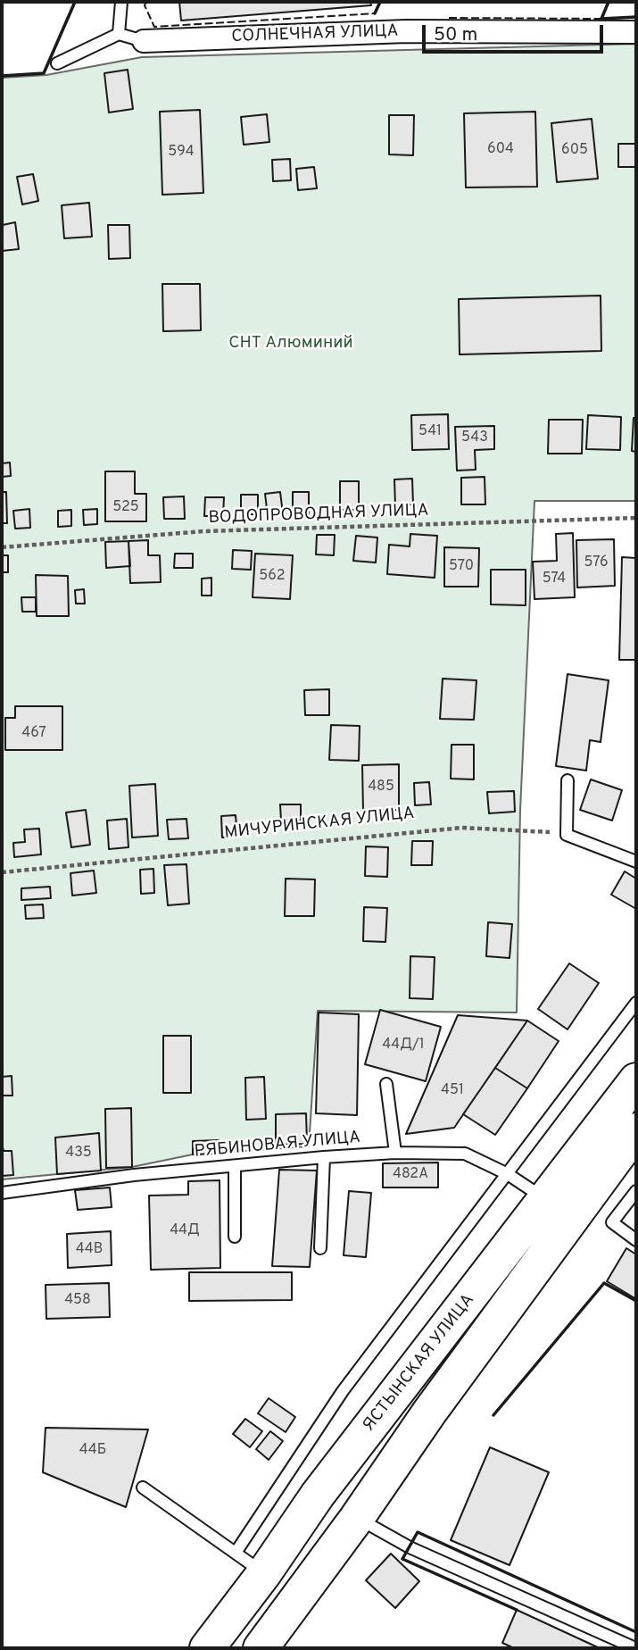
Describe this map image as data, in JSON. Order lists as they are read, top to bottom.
{
  "streets": {
    "main road": ["ЯСТЫНСКАЯ УЛИЦА"],
    "street": ["СОЛНЕЧНАЯ УЛИЦА"],
    "lane": ["РЯБИНОВАЯ УЛИЦА"],
    "path": ["ВОДОПРОВОДНАЯ УЛИЦА", "МИЧУРИНСКАЯ УЛИЦА"]
  },
  "crossings": [
    ["РЯБИНОВАЯ УЛИЦА", "ЯСТЫНСКАЯ УЛИЦА"]
  ],
  "parks": ["СНТ Алюминий"],
  "house_numbers": [
    "604",
    "605",
    "594",
    "541",
    "543",
    "525",
    "576",
    "570",
    "562",
    "574",
    "467",
    "485",
    "44Д/1",
    "451",
    "435",
    "482А",
    "44Д",
    "44В",
    "458",
    "44Б"
  ],
  "scale_bar": "50 m"
}
